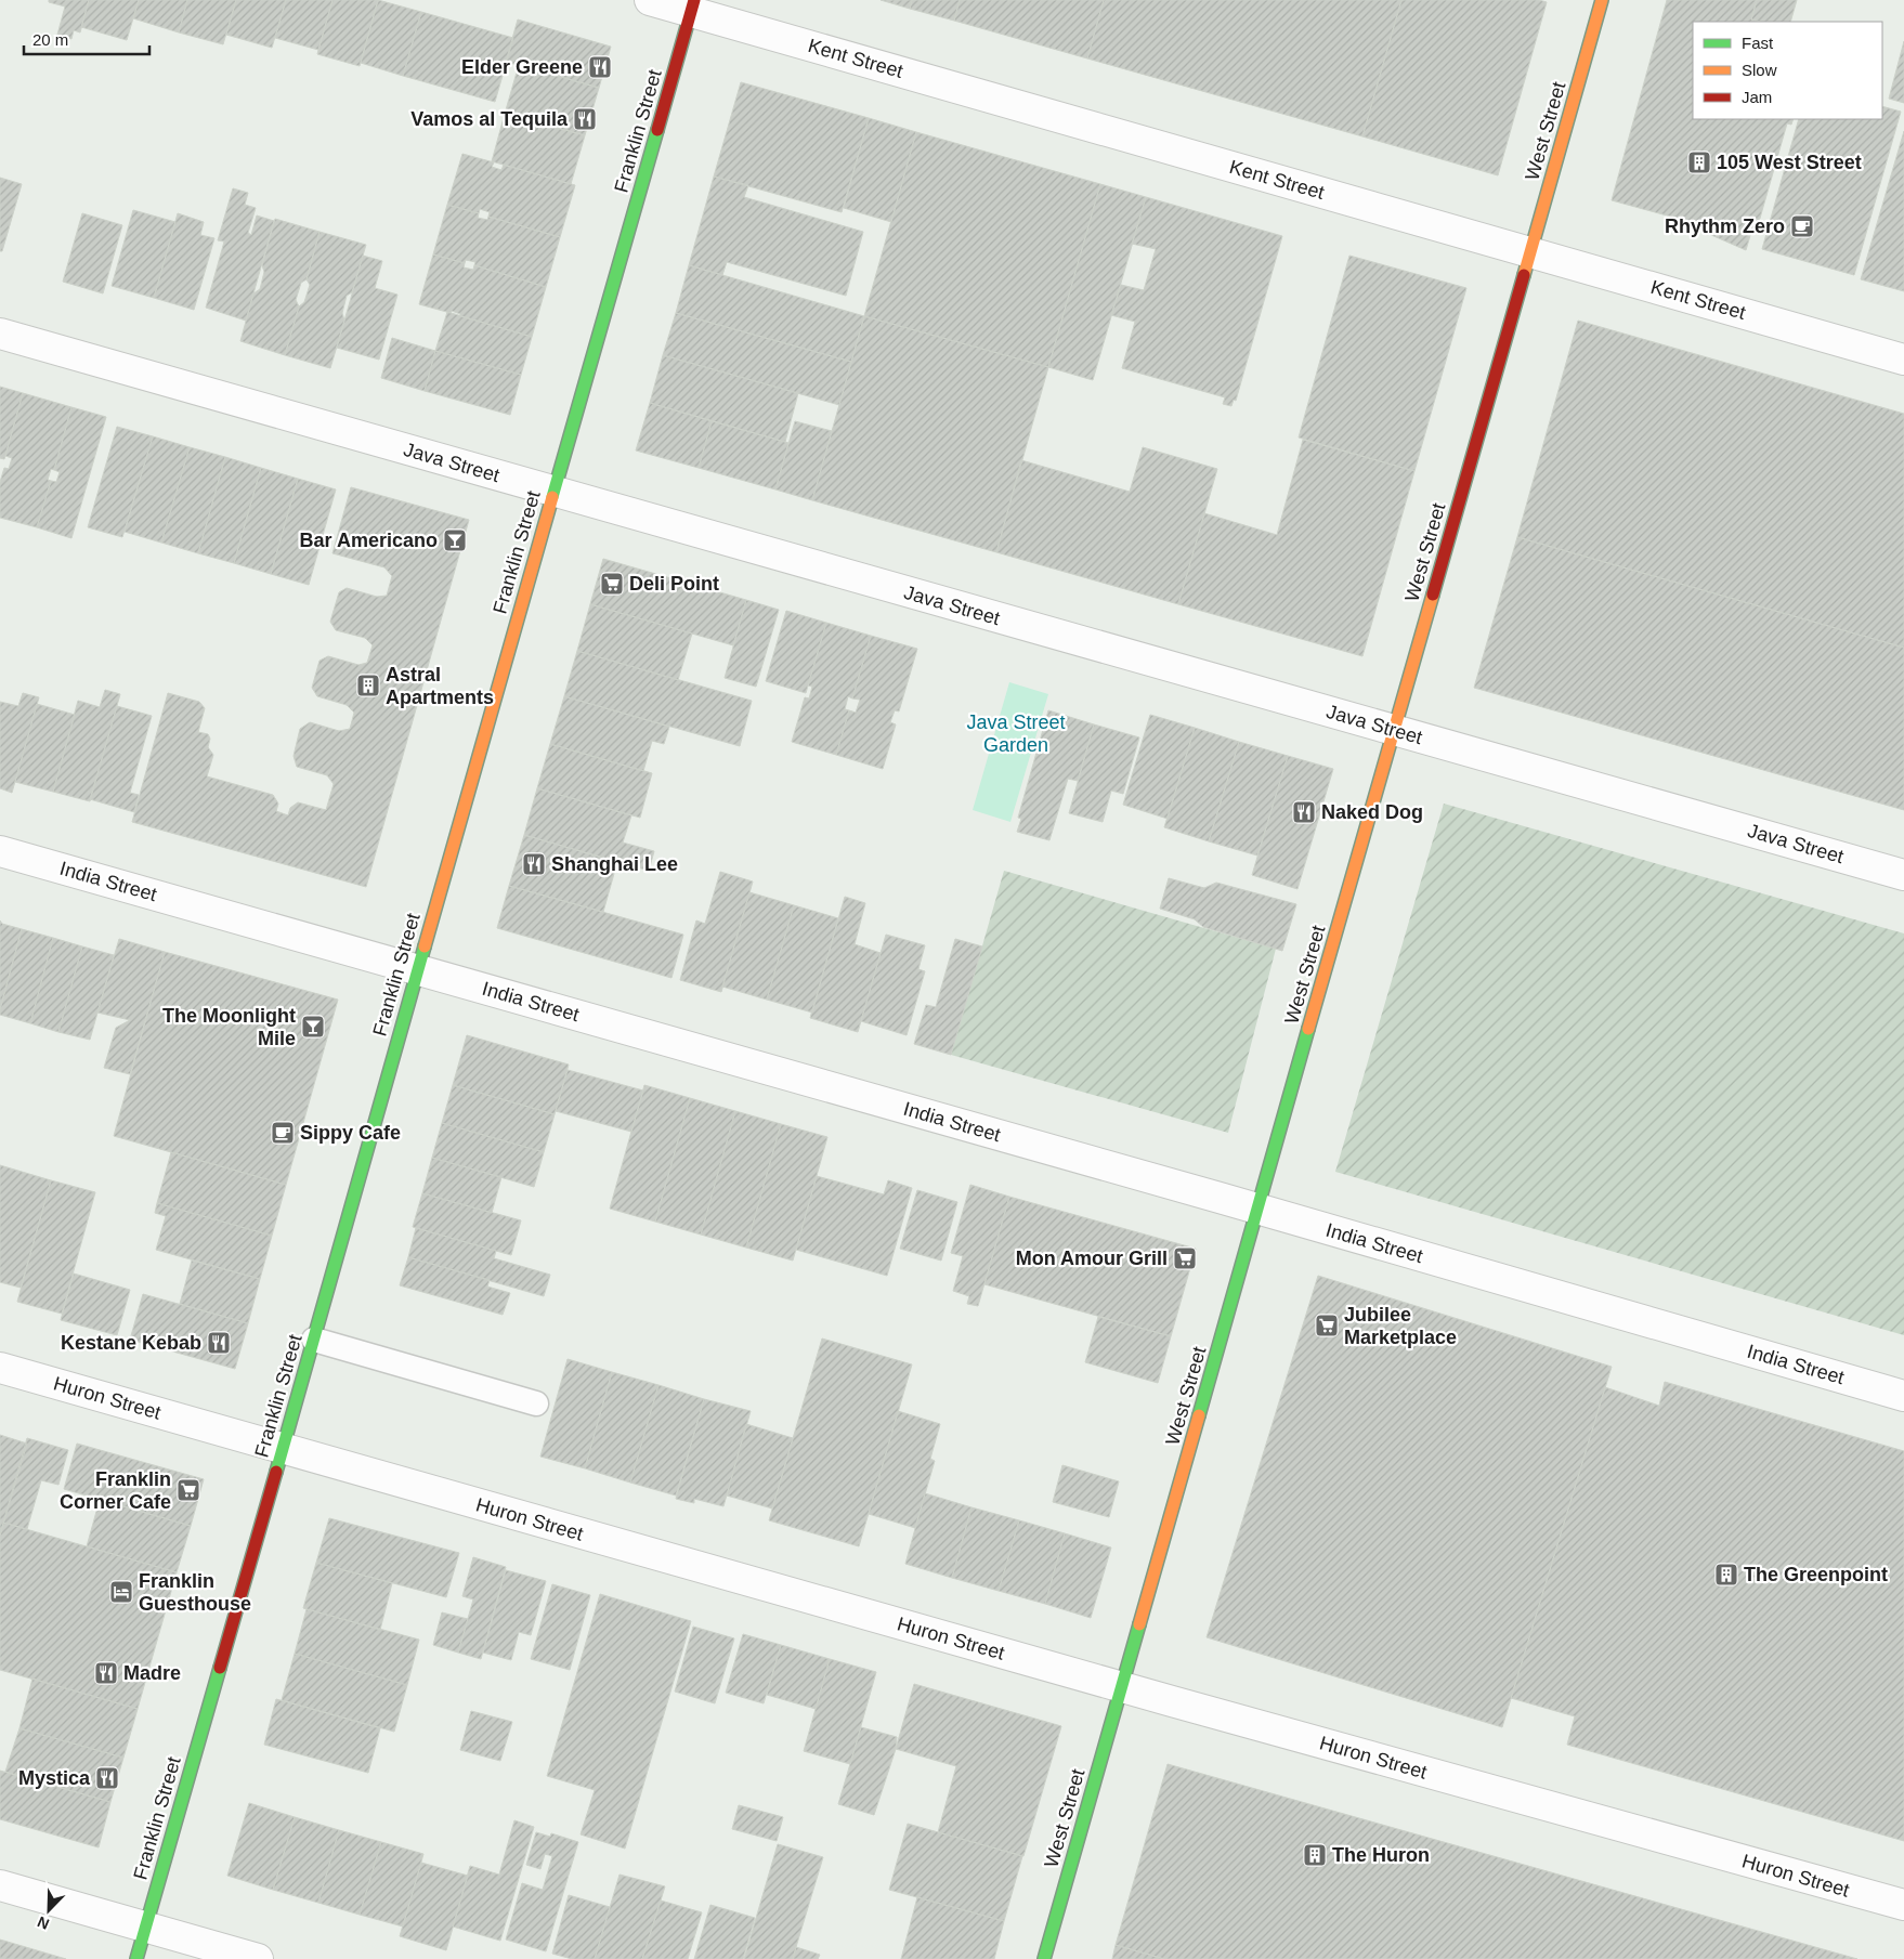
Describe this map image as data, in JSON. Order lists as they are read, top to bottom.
{
  "streets": {
    "street": [
      "Kent Street",
      "Franklin Street",
      "West Street",
      "Java Street",
      "India Street",
      "Huron Street"
    ]
  },
  "crossings": [
    ["Kent Street", "Franklin Street"],
    ["Kent Street", "West Street"],
    ["Franklin Street", "Java Street"],
    ["Franklin Street", "India Street"],
    ["Franklin Street", "Huron Street"],
    ["West Street", "Java Street"],
    ["West Street", "India Street"],
    ["West Street", "Huron Street"]
  ],
  "parks": ["Java Street Garden"],
  "places": {
    "restaurant": [
      "Elder Greene",
      "Vamos al Tequila",
      "Naked Dog",
      "Shanghai Lee",
      "Kestane Kebab",
      "Madre",
      "Mystica"
    ],
    "building": [
      "105 West Street",
      "Astral Apartments",
      "The Greenpoint",
      "The Huron"
    ],
    "cafe": ["Rhythm Zero", "Sippy Cafe"],
    "bar": ["Bar Americano", "The Moonlight Mile"],
    "supermarket": [
      "Deli Point",
      "Mon Amour Grill",
      "Jubilee Marketplace",
      "Franklin Corner Cafe"
    ],
    "hotel": ["Franklin Guesthouse"]
  },
  "legend": ["Fast", "Slow", "Jam"],
  "scale_bar": "20 m",
  "north": "bottom left"
}
